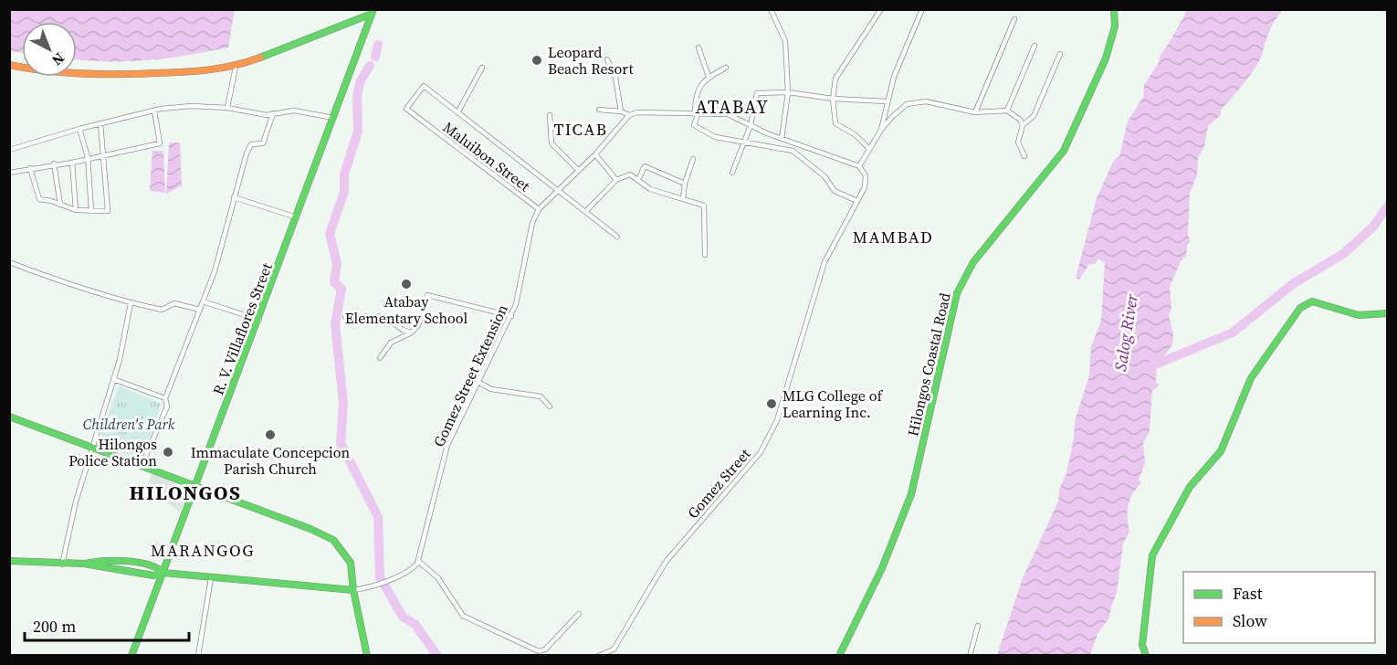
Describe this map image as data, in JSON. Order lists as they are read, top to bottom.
{
  "streets": {
    "street": [
      "Maluibon Street",
      "R. V. Villaflores Street",
      "Hilongos Coastal Road",
      "Gomez Street Extension",
      "Gomez Street"
    ]
  },
  "crossings": [
    ["Maluibon Street", "Gomez Street Extension"]
  ],
  "districts": [
    "ATABAY",
    "TICAB",
    "MAMBAD",
    "HILONGOS",
    "MARANGOG"
  ],
  "water": ["Salog River"],
  "parks": ["Children's Park"],
  "places": [
    "Leopard Beach Resort",
    "Atabay Elementary School",
    "MLG College of Learning Inc.",
    "Immaculate Concepcion Parish Church",
    "Hilongos Police Station"
  ],
  "legend": ["Fast", "Slow"],
  "scale_bar": "200 m",
  "north": "bottom right"
}
